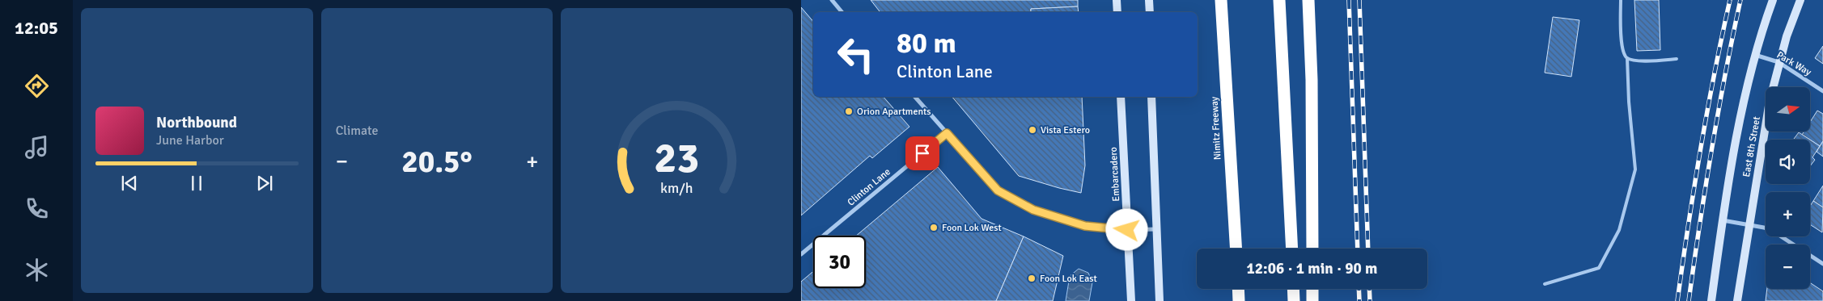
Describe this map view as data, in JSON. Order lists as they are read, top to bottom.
{
  "streets": {
    "highway": ["Nimitz Freeway"],
    "main road": ["East 8th Street", "Embarcadero"],
    "street": ["Park Way", "Clinton Lane"]
  },
  "crossings": [
    ["Park Way", "East 8th Street"]
  ],
  "places": [
    "Orion Apartments",
    "Vista Estero",
    "Foon Lok West",
    "Foon Lok East"
  ],
  "north": "right",
  "page": {
    "tabs": "12:05",
    "tile": "Climate",
    "turn": ["80 m", "Clinton Lane"],
    "map_buttons": ["+", "−"],
    "song": ["Northbound", "June Harbor"],
    "heat": ["−", "20.5°", "+"],
    "limit": "30",
    "trip": "12:06 · 1 min · 90 m",
    "gauge": ["23", "km/h"]
  }
}
